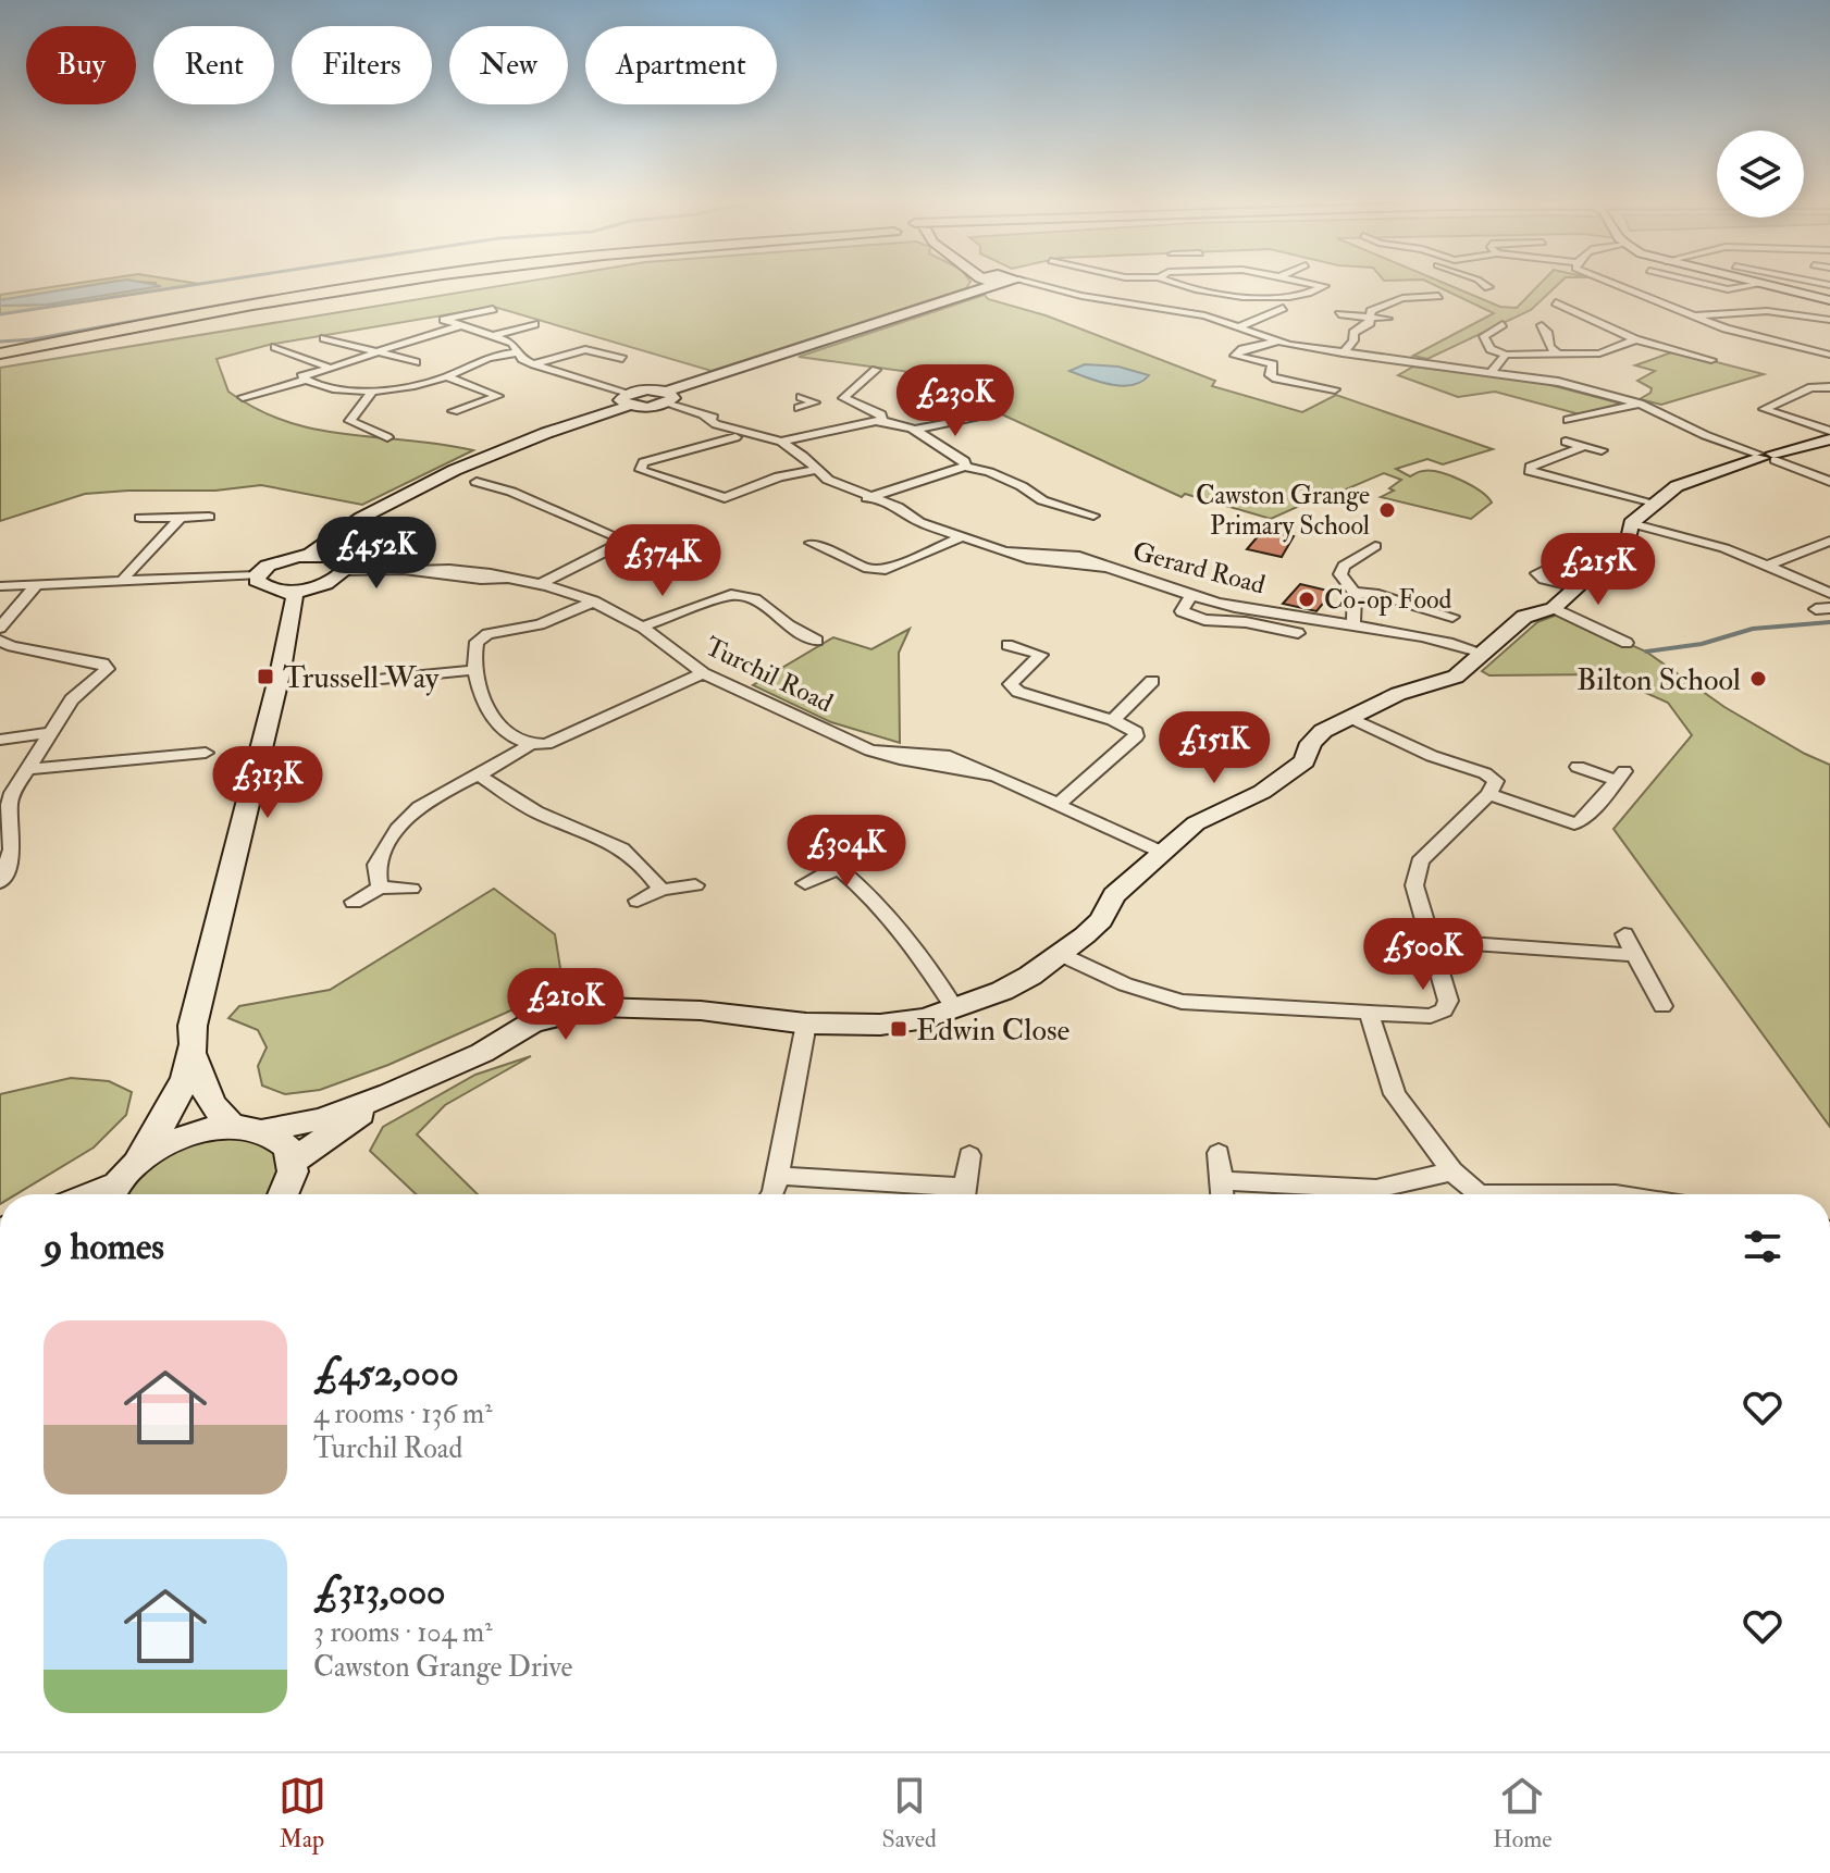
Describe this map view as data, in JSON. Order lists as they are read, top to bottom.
{
  "streets": {
    "street": ["Gerard Road", "Turchil Road"]
  },
  "places": {
    "other": ["Cawston Grange Primary School", "Co-op Food", "Bilton School"],
    "transit": ["Trussell Way", "Edwin Close"]
  },
  "page": {
    "chip": [
      "Buy",
      "Rent",
      "Filters",
      "New",
      "Apartment"
    ],
    "price": [
      "£230K",
      "£452K",
      "£374K",
      "£215K",
      "£151K",
      "£313K",
      "£304K",
      "£500K",
      "£210K"
    ],
    "heading": "9 homes",
    "list": [
      {
        "name": "£452,000",
        "note": "4 rooms · 136 m² · Turchil Road"
      },
      {
        "name": "£313,000",
        "note": "3 rooms · 104 m² · Cawston Grange Drive"
      }
    ],
    "tabs": ["Map", "Saved", "Home"]
  }
}
